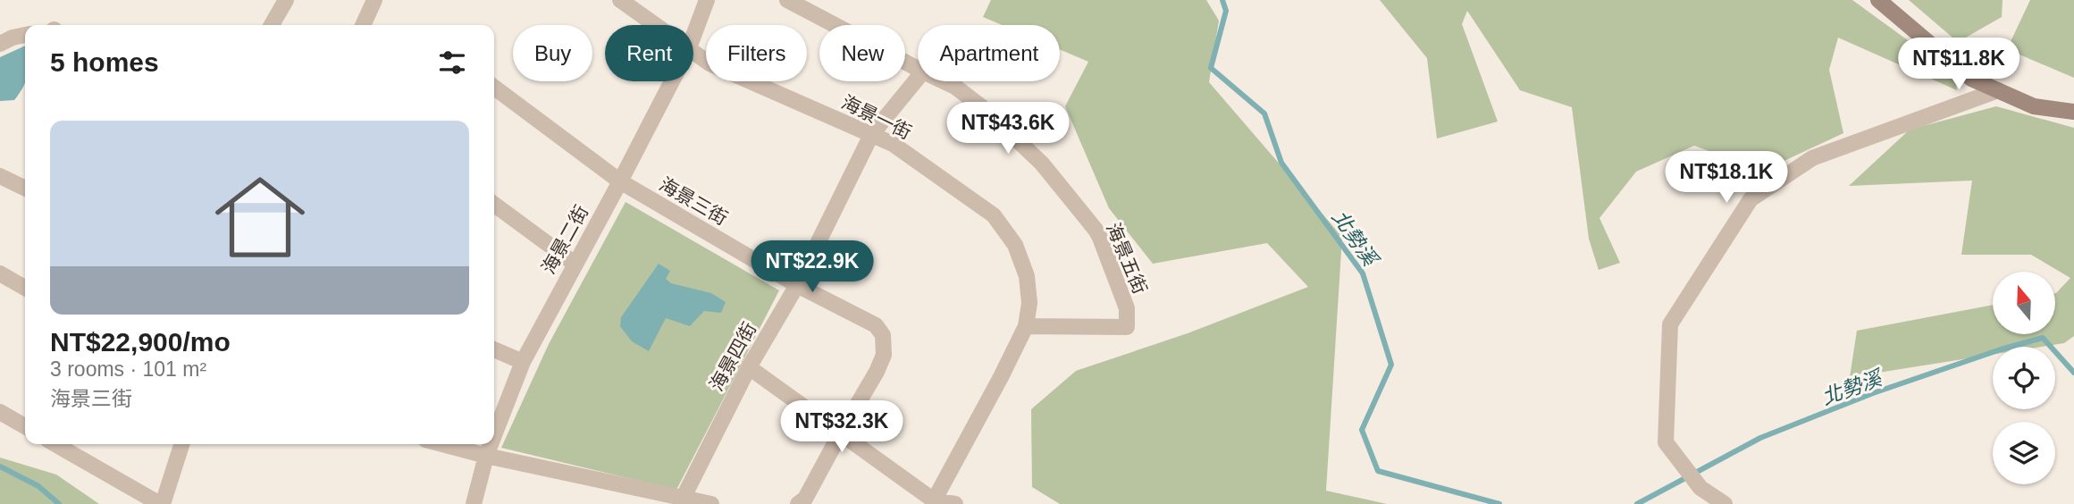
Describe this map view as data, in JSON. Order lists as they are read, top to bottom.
{
  "streets": {
    "street": [
      "海景一街",
      "海景三街",
      "海景二街",
      "海景五街",
      "海景四街"
    ]
  },
  "crossings": [
    ["海景一街", "海景五街"],
    ["海景一街", "海景四街"],
    ["海景三街", "海景二街"],
    ["海景三街", "海景四街"]
  ],
  "water": ["北勢溪"],
  "north": "top",
  "page": {
    "chip": [
      "Buy",
      "Rent",
      "Filters",
      "New",
      "Apartment"
    ],
    "heading": "5 homes",
    "price": [
      "NT$11.8K",
      "NT$43.6K",
      "NT$18.1K",
      "NT$22.9K",
      "NT$32.3K"
    ],
    "list": [
      {
        "name": "NT$22,900/mo",
        "note": "3 rooms · 101 m² · 海景三街"
      }
    ]
  }
}
